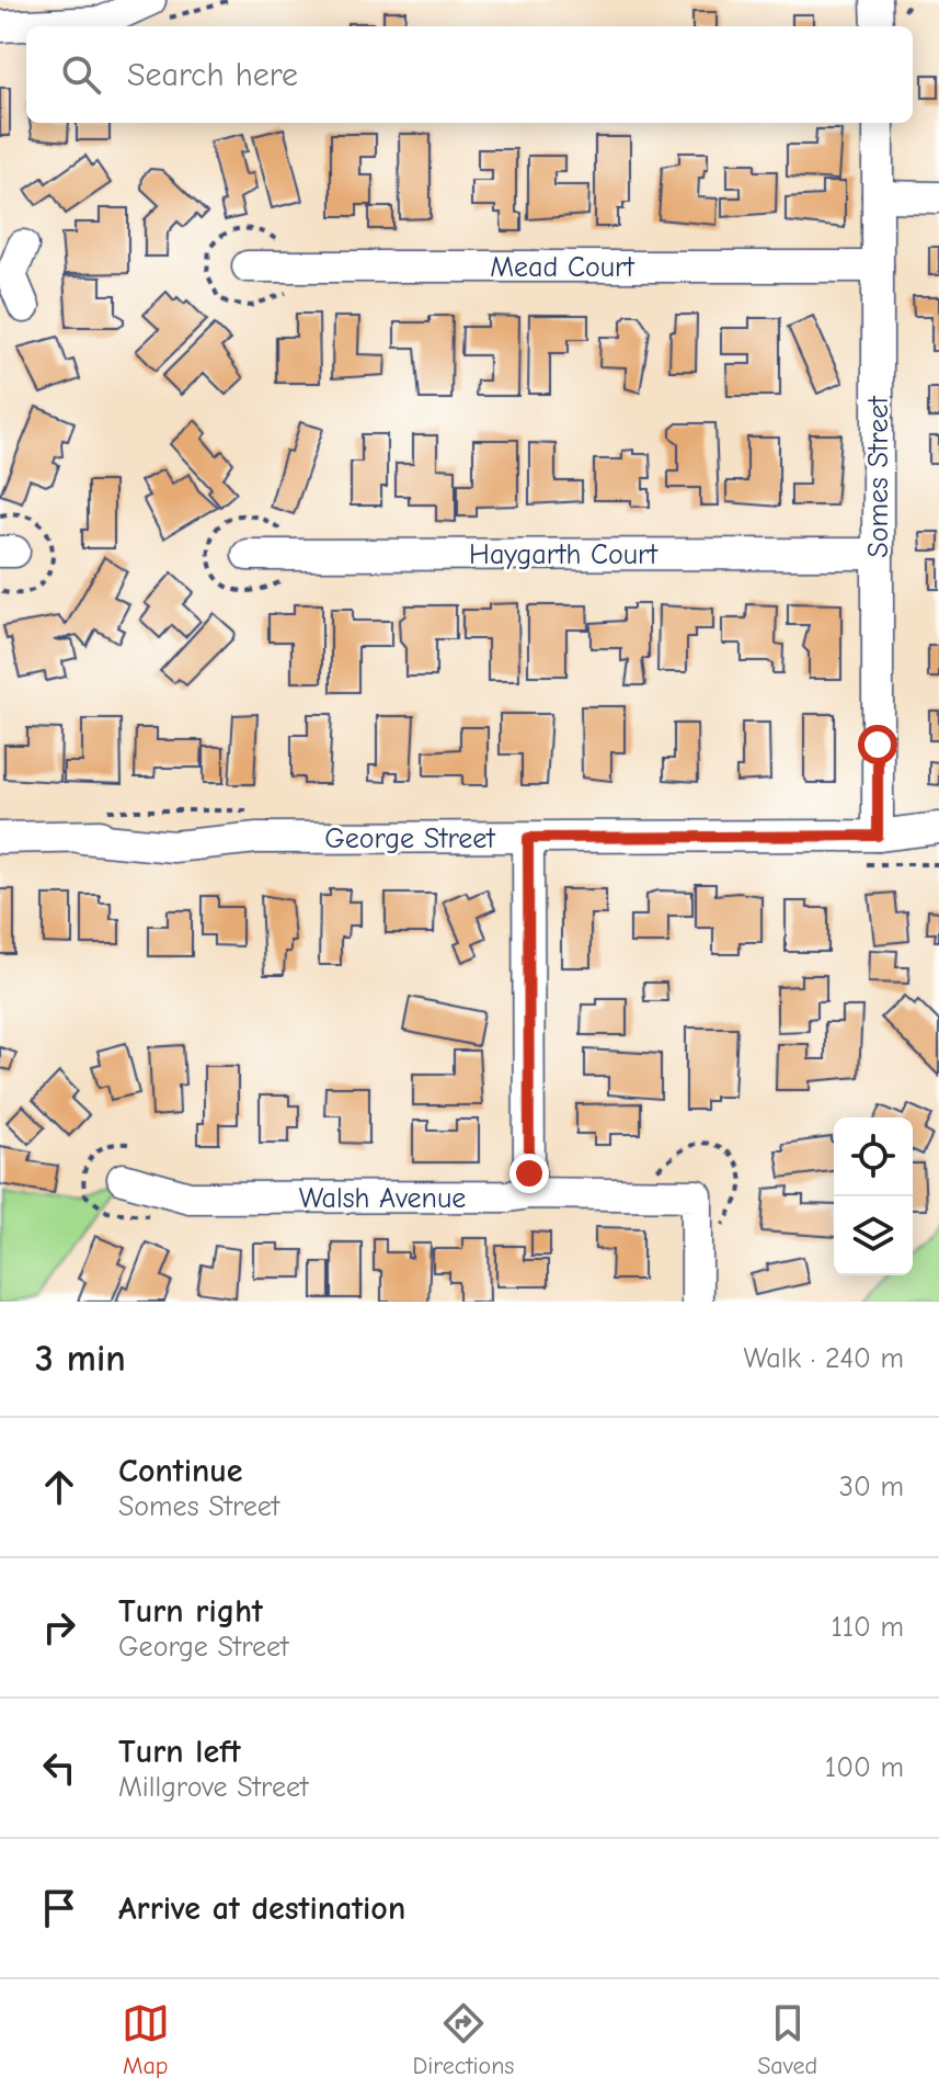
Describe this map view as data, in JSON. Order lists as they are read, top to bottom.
{
  "streets": {
    "street": [
      "Mead Court",
      "Somes Street",
      "Haygarth Court",
      "George Street",
      "Walsh Avenue"
    ]
  },
  "crossings": [
    ["Mead Court", "Somes Street"],
    ["Somes Street", "Haygarth Court"],
    ["Somes Street", "George Street"]
  ],
  "page": {
    "search": "Search here",
    "heading": ["3 min", "Walk · 240 m"],
    "list": [
      ["Continue", "Somes Street", "30 m"],
      ["Turn right", "George Street", "110 m"],
      ["Turn left", "Millgrove Street", "100 m"],
      "Arrive at destination"
    ],
    "nav": ["Map", "Directions", "Saved"]
  }
}
